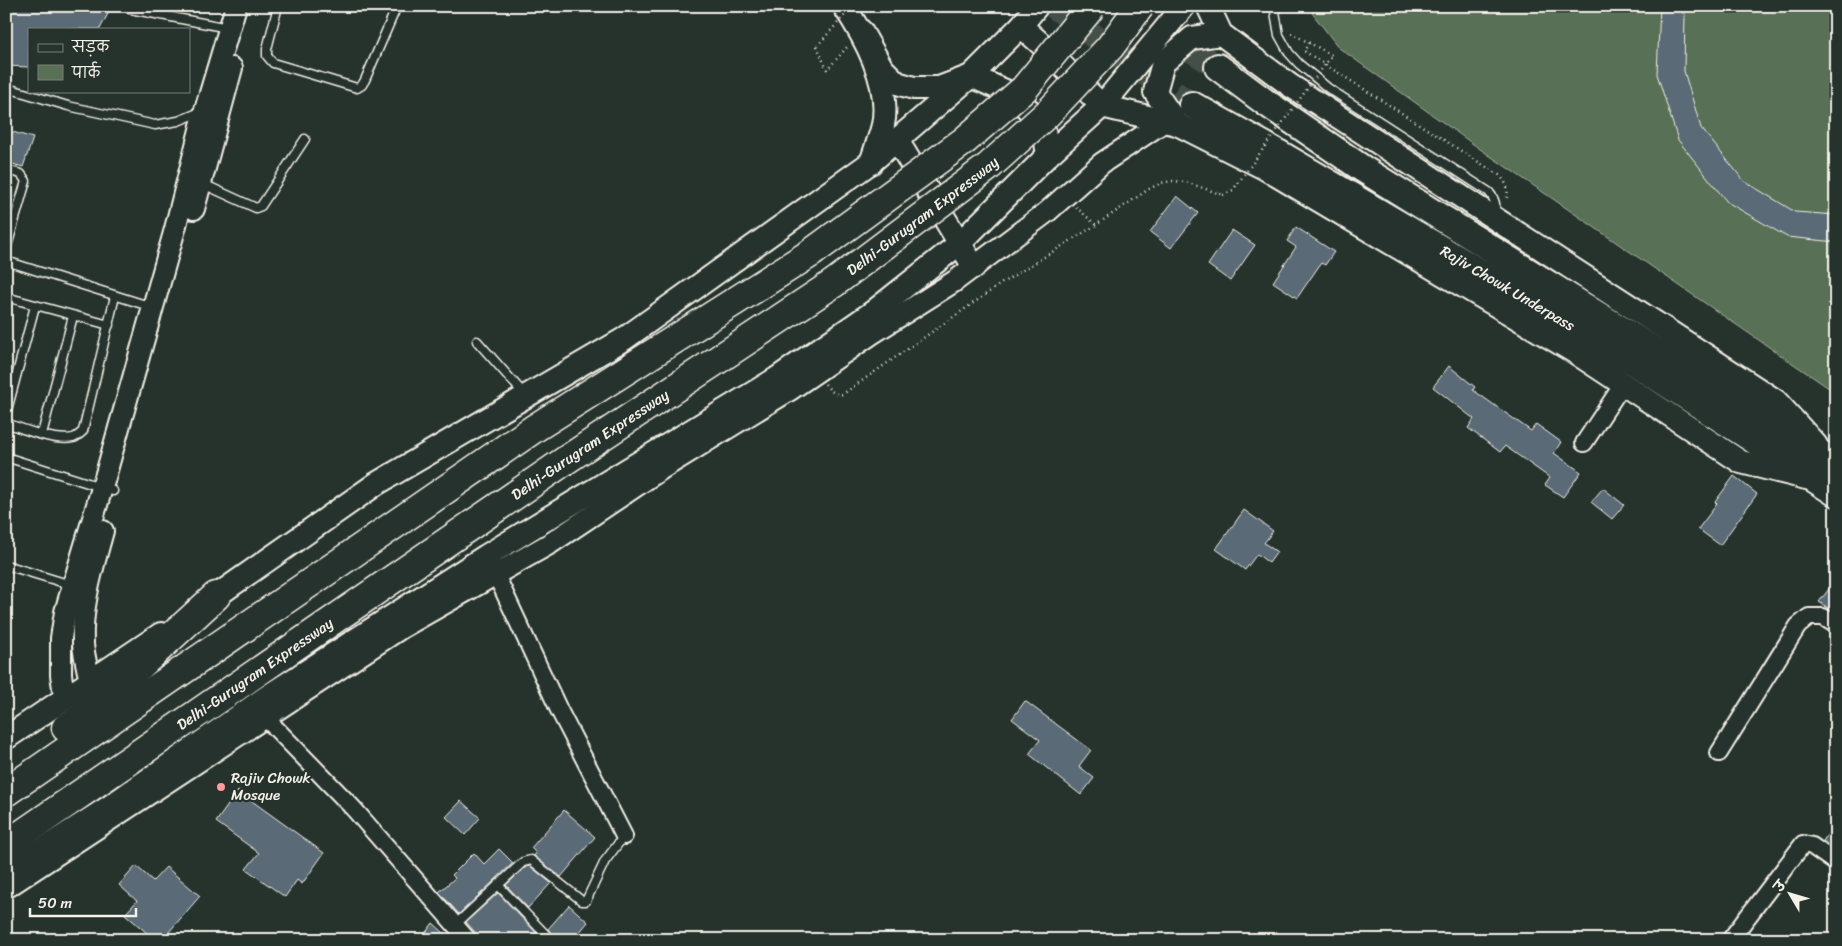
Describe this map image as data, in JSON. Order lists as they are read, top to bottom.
{
  "streets": {
    "highway": ["Delhi-Gurugram Expressway", "Rajiv Chowk Underpass"]
  },
  "places": ["Rajiv Chowk Mosque"],
  "legend": ["सड़क", "पार्क"],
  "scale_bar": "50 m",
  "north": "top left"
}
